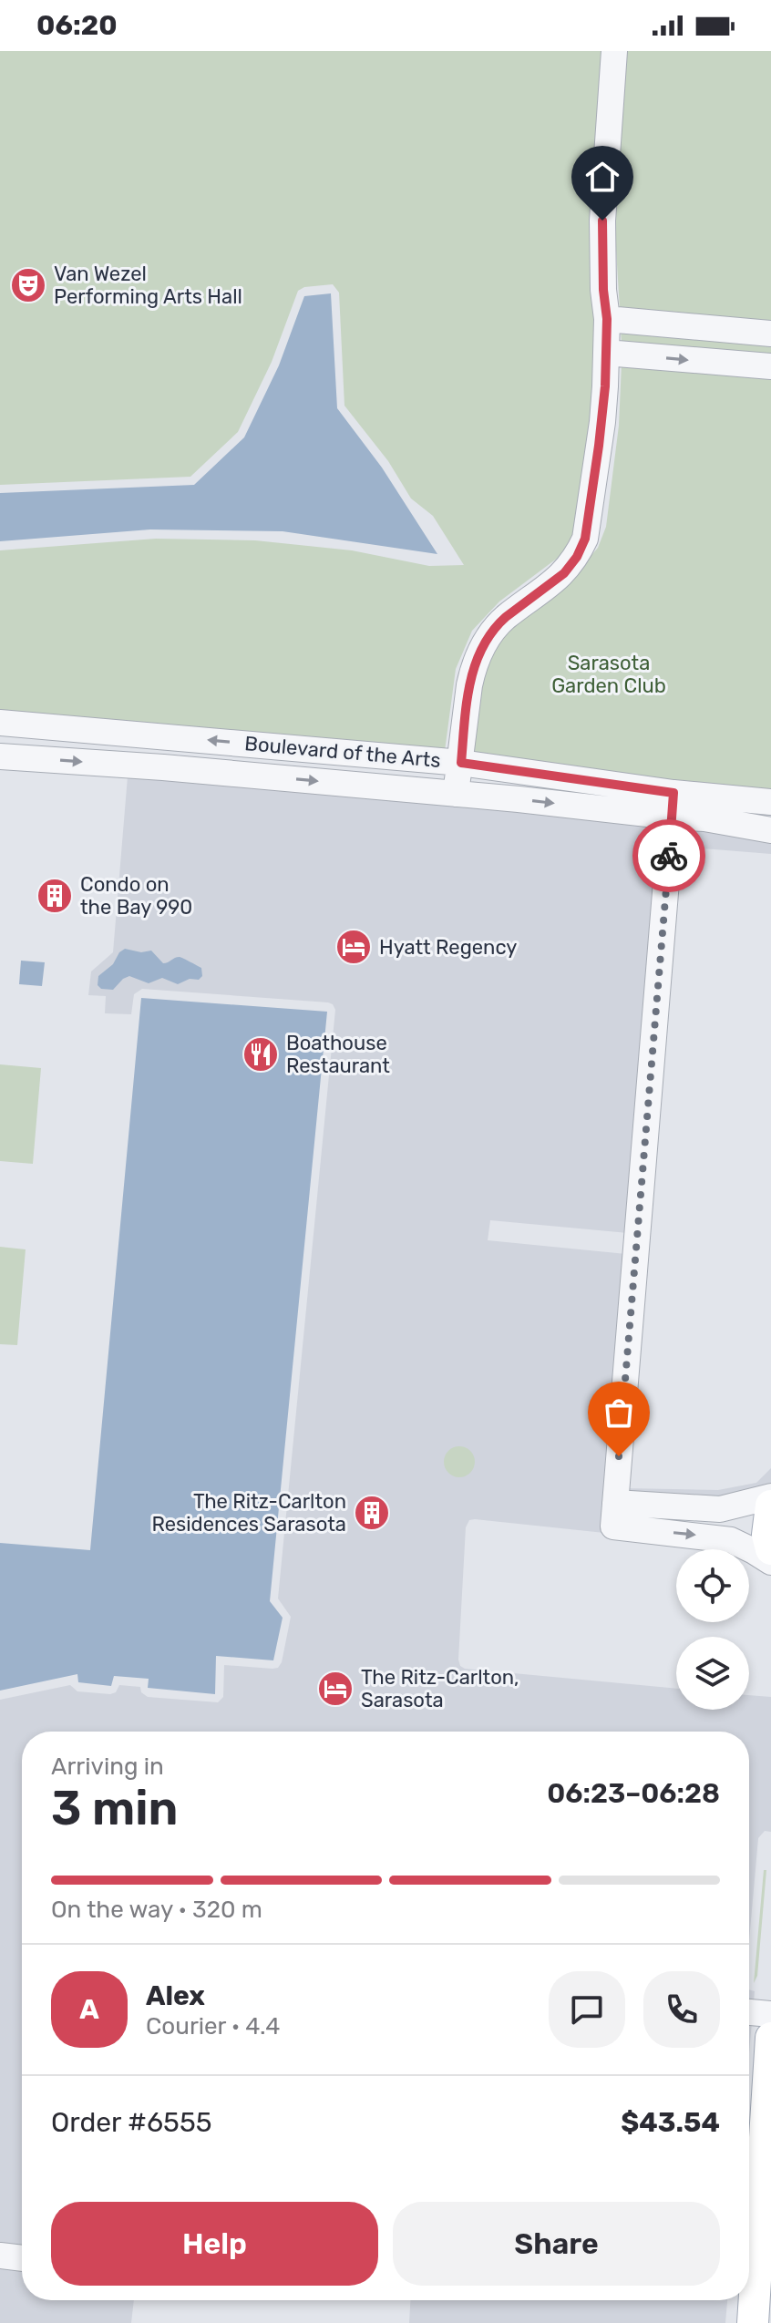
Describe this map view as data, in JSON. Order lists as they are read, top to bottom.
{
  "streets": {
    "street": ["Boulevard of the Arts"]
  },
  "parks": ["Sarasota Garden Club"],
  "places": {
    "theatre": ["Van Wezel Performing Arts Hall"],
    "building": ["Condo on the Bay 990", "The Ritz-Carlton Residences Sarasota"],
    "hotel": ["Hyatt Regency", "The Ritz-Carlton, Sarasota"],
    "restaurant": ["Boathouse Restaurant"]
  },
  "page": {
    "status": "06:20",
    "heading": ["3 min", "Arriving in", "06:23–06:28"],
    "panel": [
      "Alex",
      "Courier · 4.4",
      "Order #6555",
      "$43.54"
    ],
    "bar": "On the way · 320 m",
    "round": "A",
    "buttons": ["Help", "Share"]
  }
}
